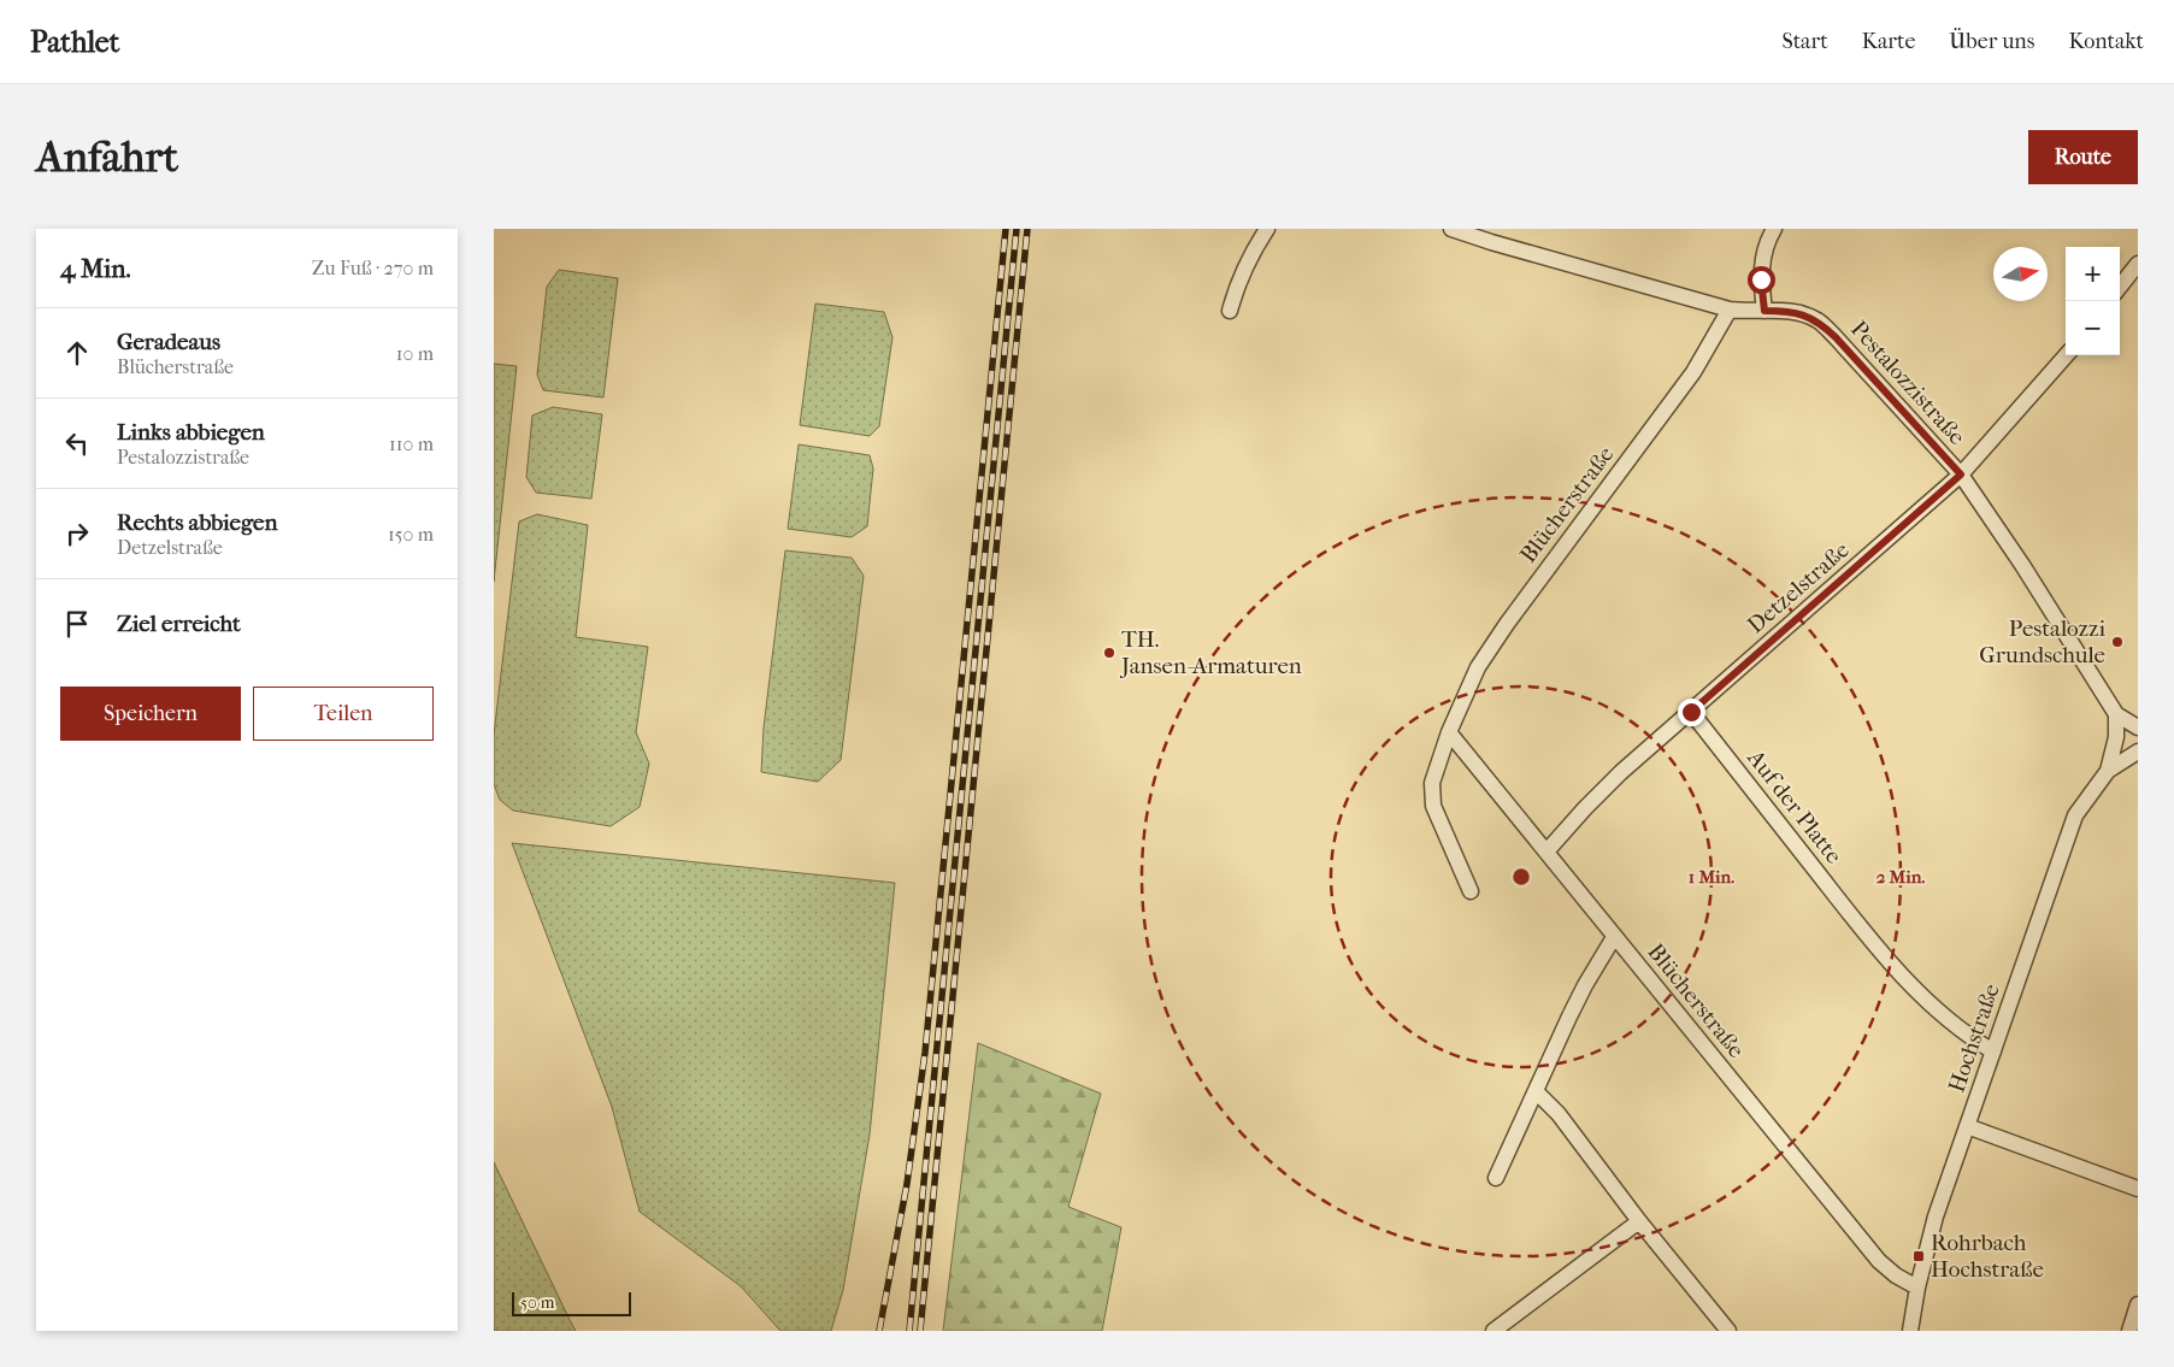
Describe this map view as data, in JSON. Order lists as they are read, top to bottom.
{
  "streets": {
    "street": [
      "Pestalozzistraße",
      "Blücherstraße",
      "Detzelstraße",
      "Auf der Platte",
      "Hochstraße"
    ]
  },
  "crossings": [
    ["Pestalozzistraße", "Blücherstraße"],
    ["Pestalozzistraße", "Detzelstraße"],
    ["Pestalozzistraße", "Hochstraße"],
    ["Blücherstraße", "Detzelstraße"],
    ["Blücherstraße", "Hochstraße"],
    ["Detzelstraße", "Auf der Platte"],
    ["Auf der Platte", "Hochstraße"]
  ],
  "places": {
    "other": ["Pestalozzi Grundschule", "TH. Jansen-Armaturen"],
    "transit": ["Rohrbach Hochstraße"]
  },
  "scale_bar": "50 m",
  "north": "right",
  "page": {
    "header": "Pathlet",
    "nav": [
      "Start",
      "Karte",
      "Über uns",
      "Kontakt"
    ],
    "buttons": [
      "Route",
      ["Speichern", "Teilen"]
    ],
    "title": "Anfahrt",
    "heading": ["4 Min.", "Zu Fuß · 270 m"],
    "map_buttons": ["+", "−"],
    "list": [
      ["Geradeaus", "Blücherstraße", "10 m"],
      ["Links abbiegen", "Pestalozzistraße", "110 m"],
      ["Rechts abbiegen", "Detzelstraße", "150 m"],
      "Ziel erreicht"
    ],
    "scale": "50 m"
  },
  "rings": ["1 Min.", "2 Min."]
}
